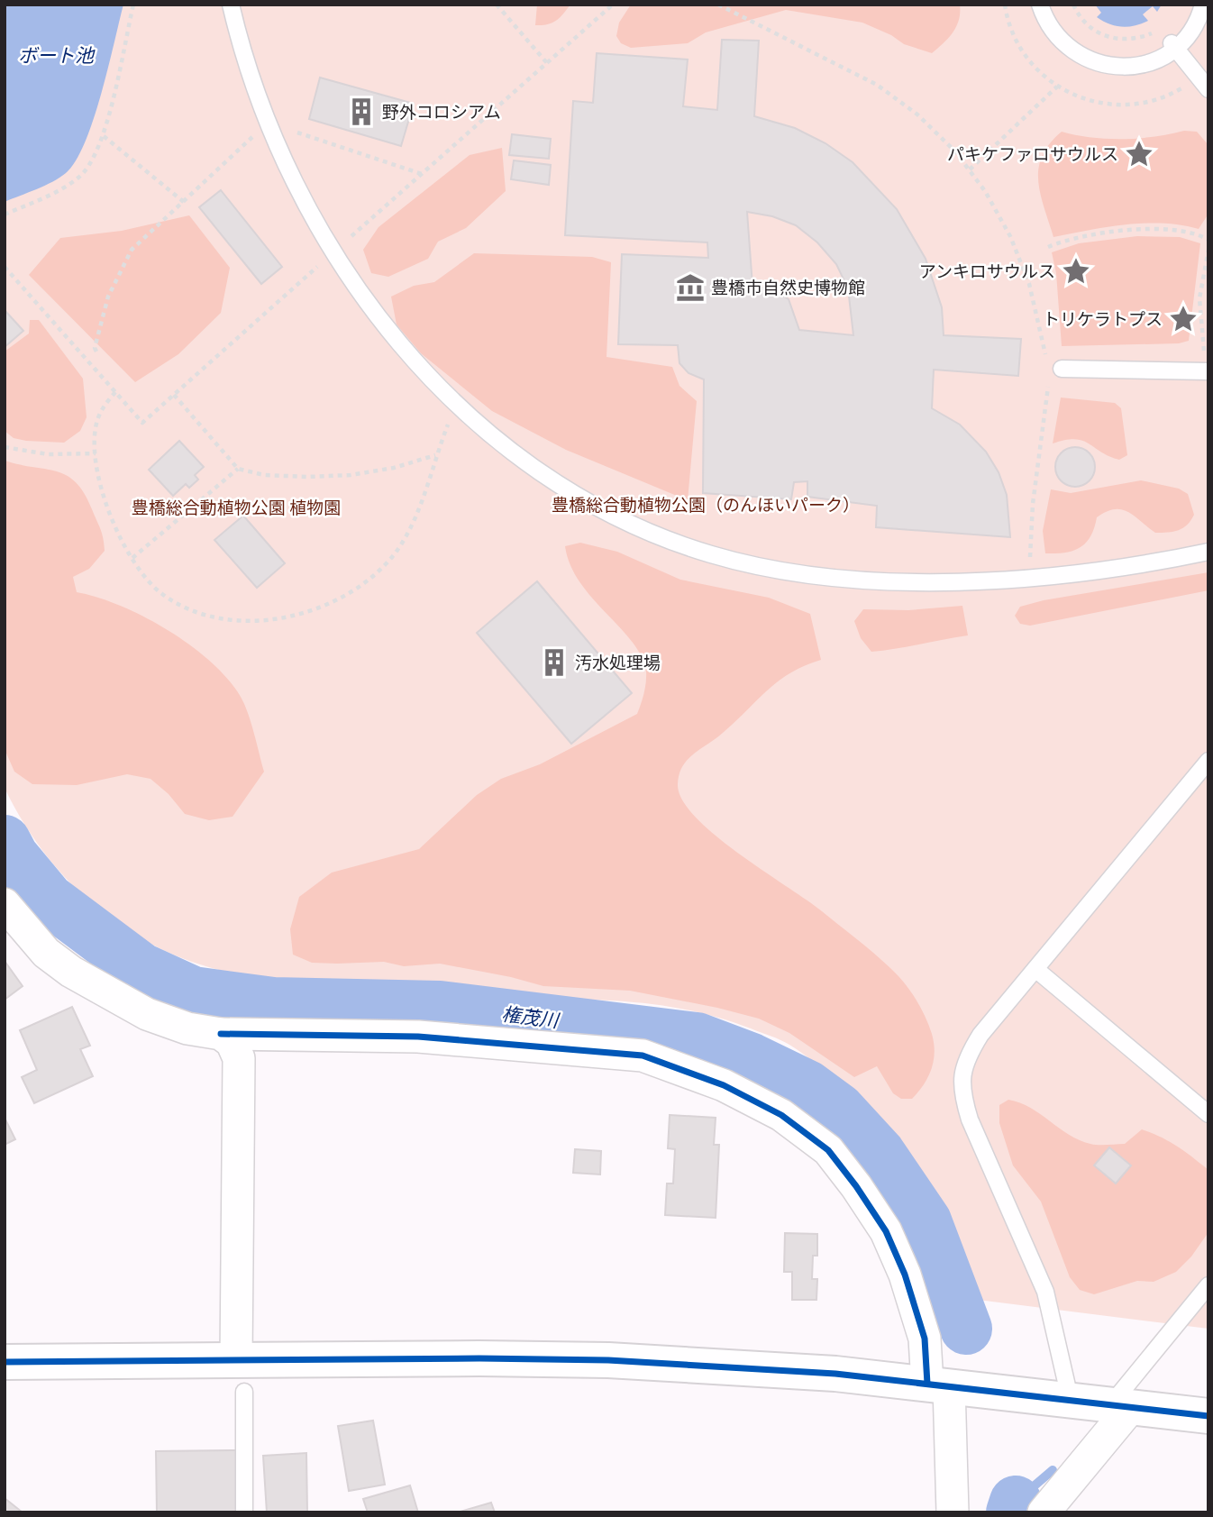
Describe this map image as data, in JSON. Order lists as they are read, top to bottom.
{
  "water": ["ボート池", "権茂川"],
  "parks": ["豊橋総合動植物公園（のんほいパーク）", "豊橋総合動植物公園 植物園"],
  "places": {
    "building": ["野外コロシアム", "汚水処理場"],
    "place": ["パキケファロサウルス", "アンキロサウルス", "トリケラトプス"],
    "museum": ["豊橋市自然史博物館"]
  }
}
